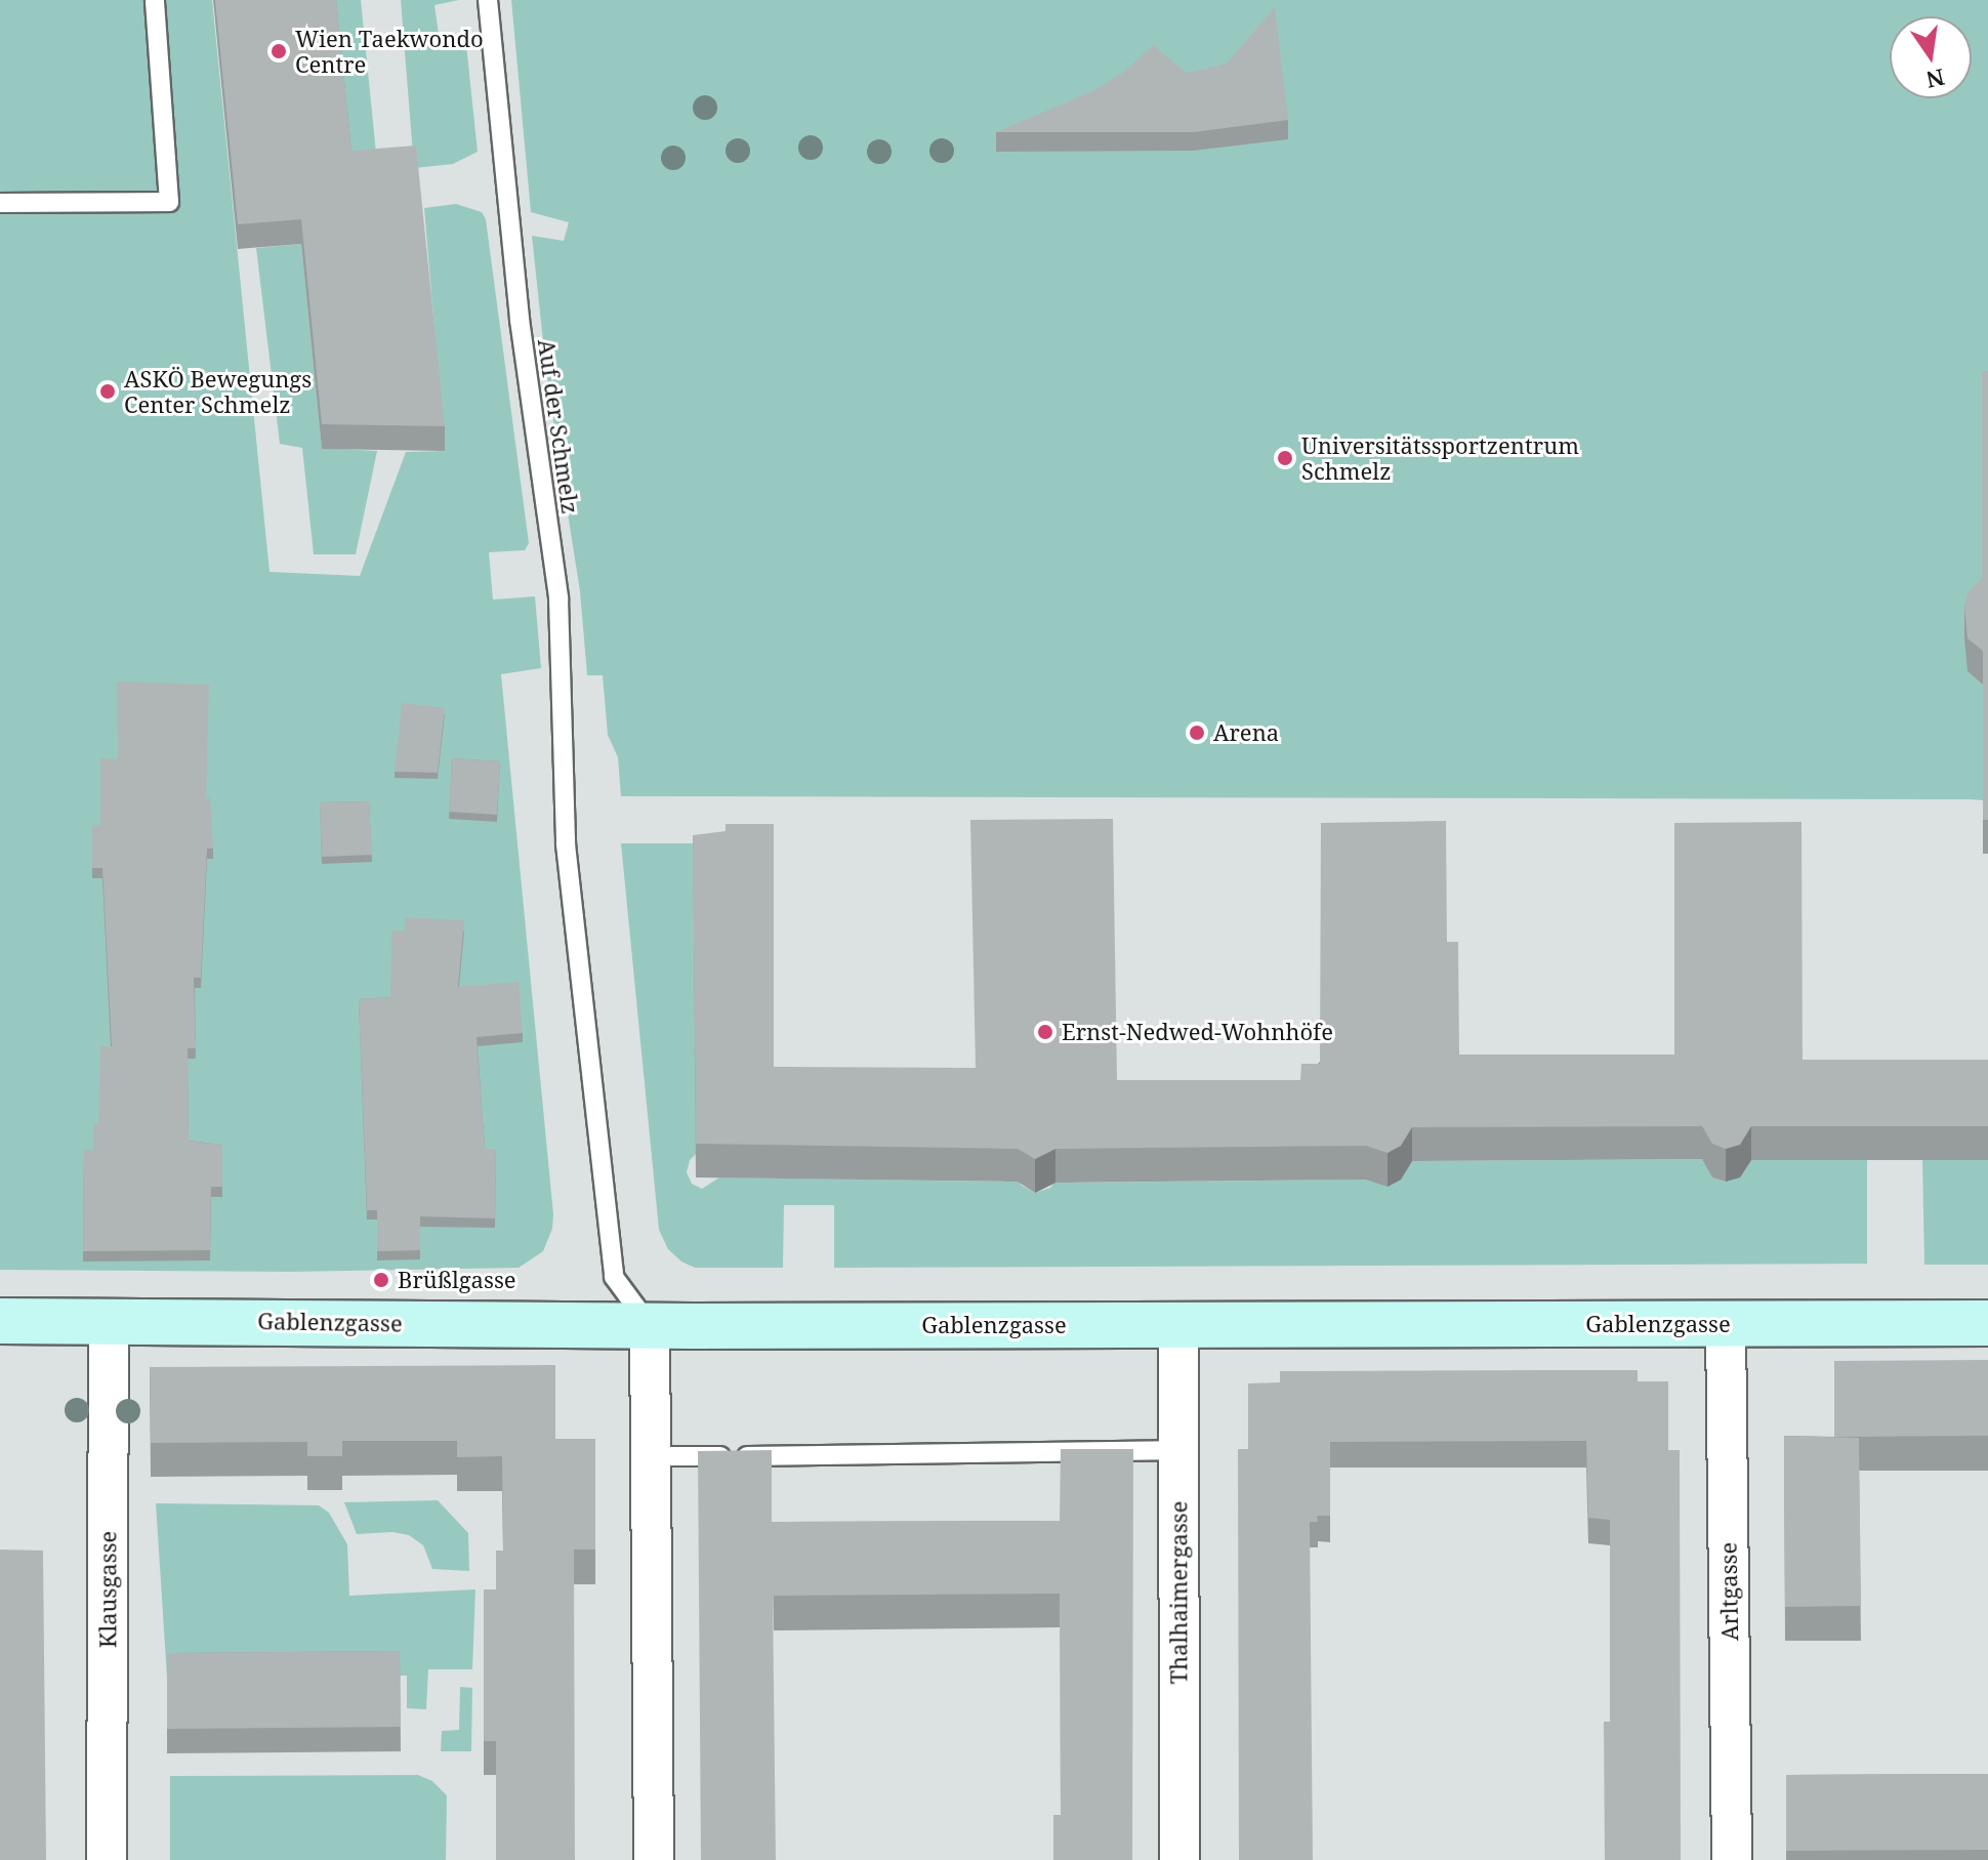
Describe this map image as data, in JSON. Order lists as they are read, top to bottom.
{
  "streets": {
    "main road": ["Gablenzgasse"],
    "street": ["Klausgasse", "Arltgasse", "Thalhaimergasse"],
    "lane": ["Auf der Schmelz"]
  },
  "crossings": [
    ["Auf der Schmelz", "Gablenzgasse"],
    ["Gablenzgasse", "Klausgasse"],
    ["Gablenzgasse", "Arltgasse"],
    ["Gablenzgasse", "Thalhaimergasse"]
  ],
  "places": [
    "Wien Taekwondo Centre",
    "ASKÖ Bewegungs Center Schmelz",
    "Universitätssportzentrum Schmelz",
    "Arena",
    "Ernst-Nedwed-Wohnhöfe",
    "Brüßlgasse"
  ],
  "north": "bottom"
}
